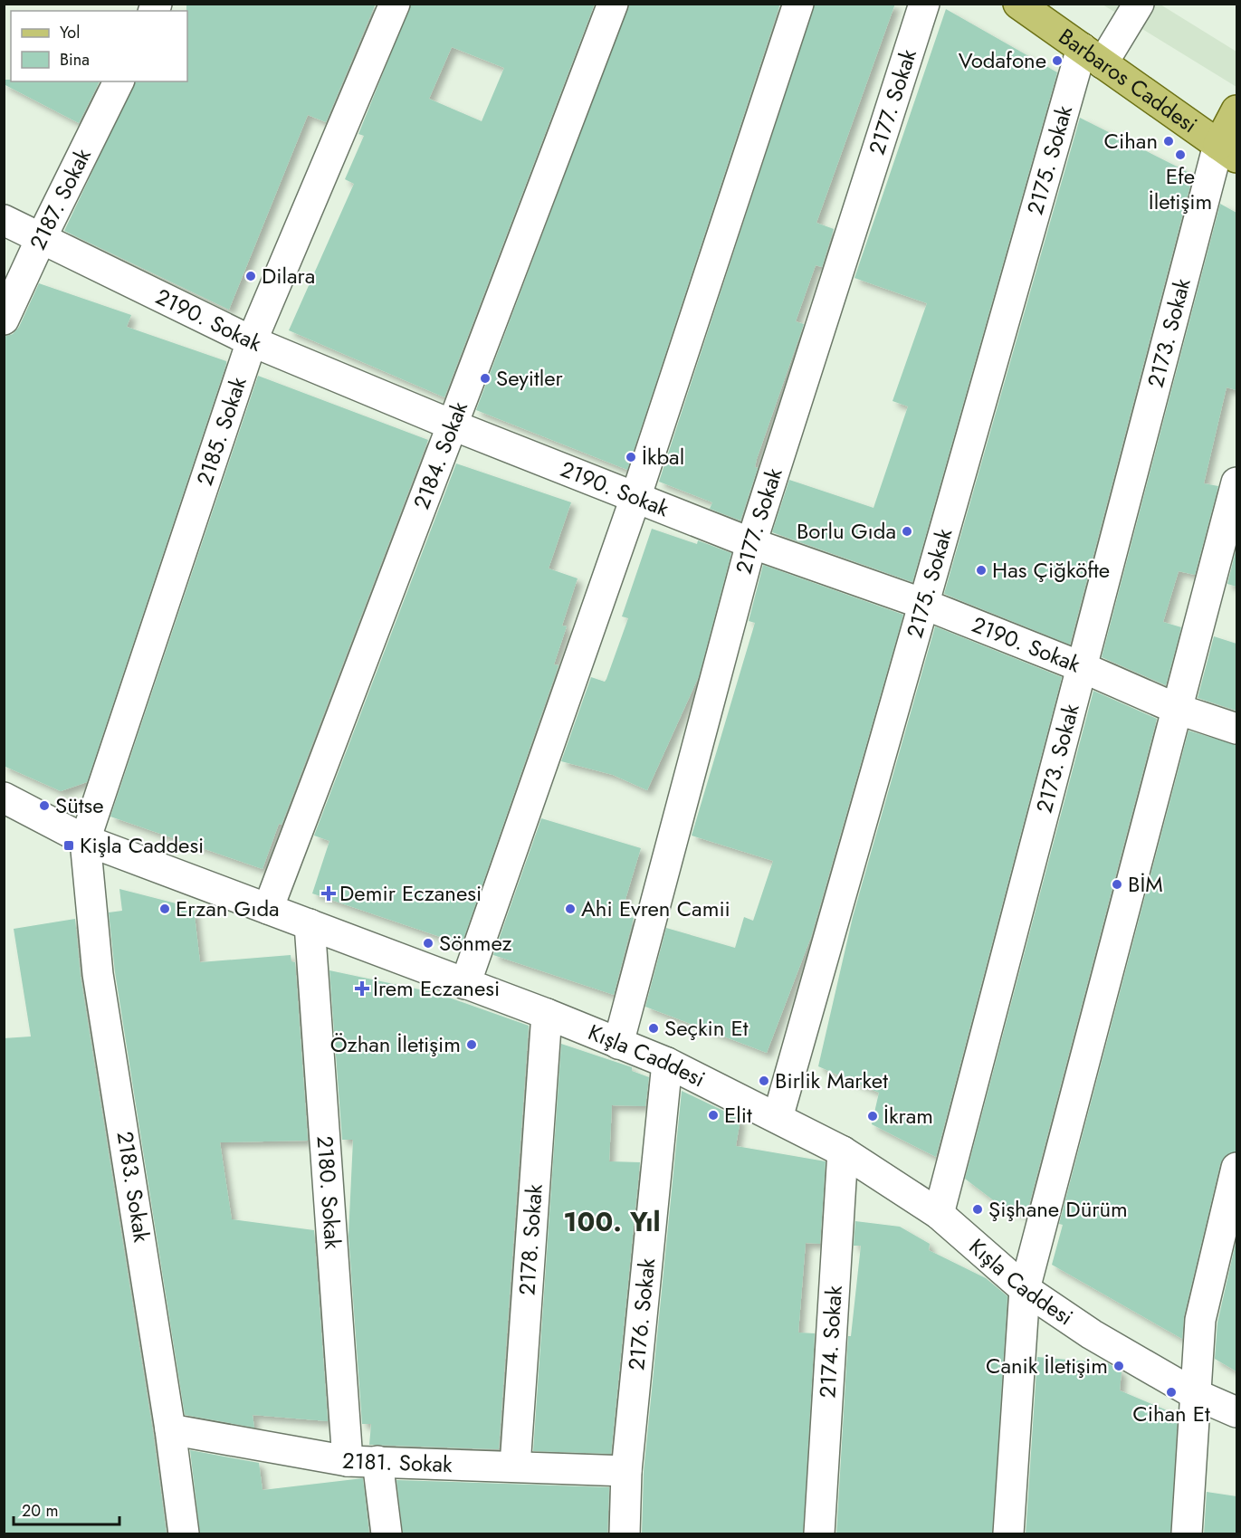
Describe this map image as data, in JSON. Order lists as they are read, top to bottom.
{
  "streets": {
    "main road": ["Barbaros Caddesi"],
    "street": [
      "2177. Sokak",
      "2175. Sokak",
      "2187. Sokak",
      "2190. Sokak",
      "2173. Sokak",
      "2185. Sokak",
      "2184. Sokak",
      "Kışla Caddesi",
      "2183. Sokak",
      "2180. Sokak",
      "2178. Sokak",
      "2176. Sokak",
      "2174. Sokak",
      "2181. Sokak"
    ]
  },
  "crossings": [
    ["Barbaros Caddesi", "2175. Sokak"],
    ["Barbaros Caddesi", "2173. Sokak"],
    ["2177. Sokak", "2190. Sokak"],
    ["2177. Sokak", "Kışla Caddesi"],
    ["2175. Sokak", "2190. Sokak"],
    ["2175. Sokak", "Kışla Caddesi"],
    ["2187. Sokak", "2190. Sokak"],
    ["2190. Sokak", "2173. Sokak"],
    ["2190. Sokak", "2185. Sokak"],
    ["2190. Sokak", "2184. Sokak"],
    ["2173. Sokak", "Kışla Caddesi"],
    ["2185. Sokak", "Kışla Caddesi"],
    ["2185. Sokak", "2183. Sokak"],
    ["2184. Sokak", "Kışla Caddesi"],
    ["Kışla Caddesi", "2183. Sokak"],
    ["Kışla Caddesi", "2180. Sokak"],
    ["Kışla Caddesi", "2178. Sokak"],
    ["Kışla Caddesi", "2176. Sokak"],
    ["Kışla Caddesi", "2174. Sokak"],
    ["2183. Sokak", "2181. Sokak"],
    ["2180. Sokak", "2181. Sokak"],
    ["2178. Sokak", "2181. Sokak"],
    ["2176. Sokak", "2181. Sokak"]
  ],
  "districts": ["100. Yıl"],
  "places": {
    "other": [
      "Vodafone",
      "Cihan",
      "Efe İletişim",
      "Dilara",
      "Seyitler",
      "İkbal",
      "Borlu Gıda",
      "Has Çiğköfte",
      "Sütse",
      "BİM",
      "Erzan Gıda",
      "Ahi Evren Camii",
      "Sönmez",
      "Seçkin Et",
      "Özhan İletişim",
      "Birlik Market",
      "Elit",
      "İkram",
      "Şişhane Dürüm",
      "Canik İletişim",
      "Cihan Et"
    ],
    "transit": ["Kişla Caddesi"],
    "health": ["Demir Eczanesi", "İrem Eczanesi"]
  },
  "legend": ["Yol", "Bina"],
  "scale_bar": "20 m"
}
